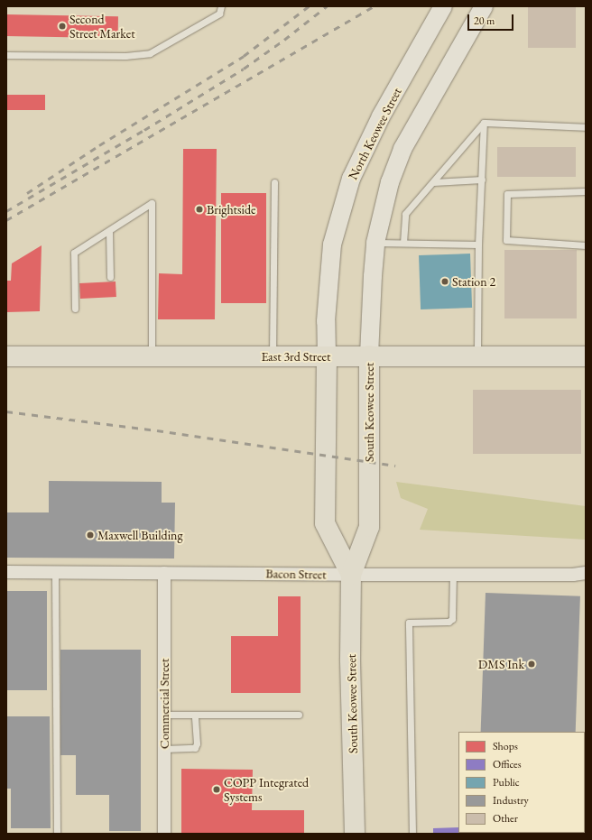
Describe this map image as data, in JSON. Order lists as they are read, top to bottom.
{
  "streets": {
    "main road": ["North Keowee Street", "East 3rd Street", "South Keowee Street"],
    "street": ["Bacon Street", "Commercial Street"]
  },
  "crossings": [
    ["North Keowee Street", "East 3rd Street"],
    ["North Keowee Street", "South Keowee Street"],
    ["East 3rd Street", "South Keowee Street"],
    ["South Keowee Street", "Bacon Street"],
    ["Bacon Street", "Commercial Street"]
  ],
  "places": [
    "Second Street Market",
    "Brightside",
    "Station 2",
    "Maxwell Building",
    "DMS Ink",
    "COPP Integrated Systems"
  ],
  "legend": [
    "Shops",
    "Offices",
    "Public",
    "Industry",
    "Other"
  ],
  "scale_bar": "20 m"
}
